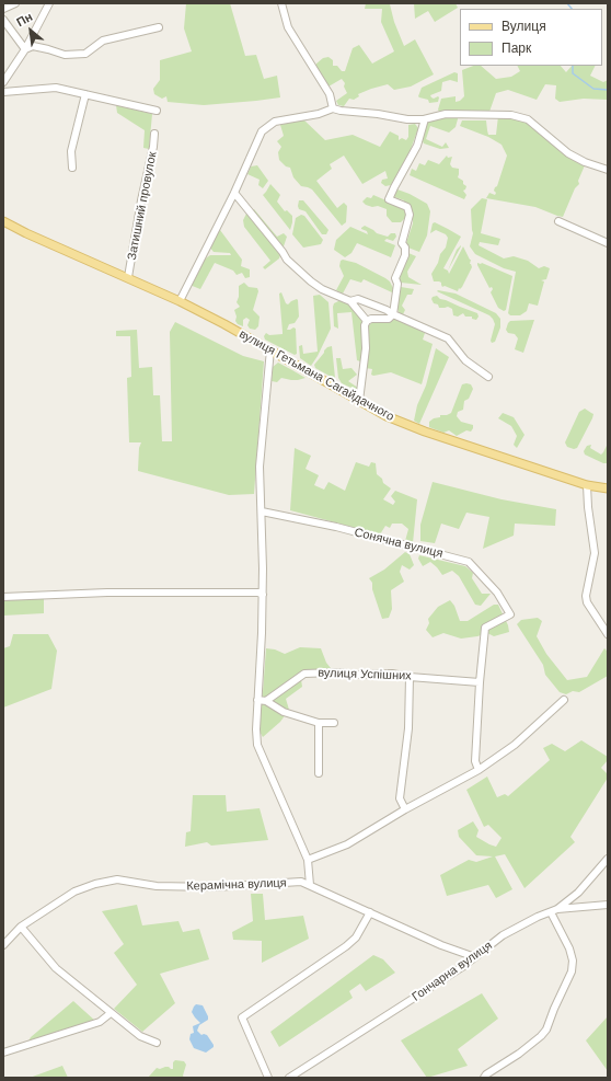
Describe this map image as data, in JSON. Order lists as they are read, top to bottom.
{
  "streets": {
    "main road": ["вулиця Гетьмана Сагайдачного"],
    "street": [
      "Затишний провулок",
      "Сонячна вулиця",
      "вулиця Успішних",
      "Керамічна вулиця",
      "Гончарна вулиця"
    ]
  },
  "crossings": [
    ["Затишний провулок", "вулиця Гетьмана Сагайдачного"],
    ["Сонячна вулиця", "вулиця Успішних"],
    ["Керамічна вулиця", "Гончарна вулиця"]
  ],
  "legend": ["Вулиця", "Парк"],
  "north": "top left"
}
